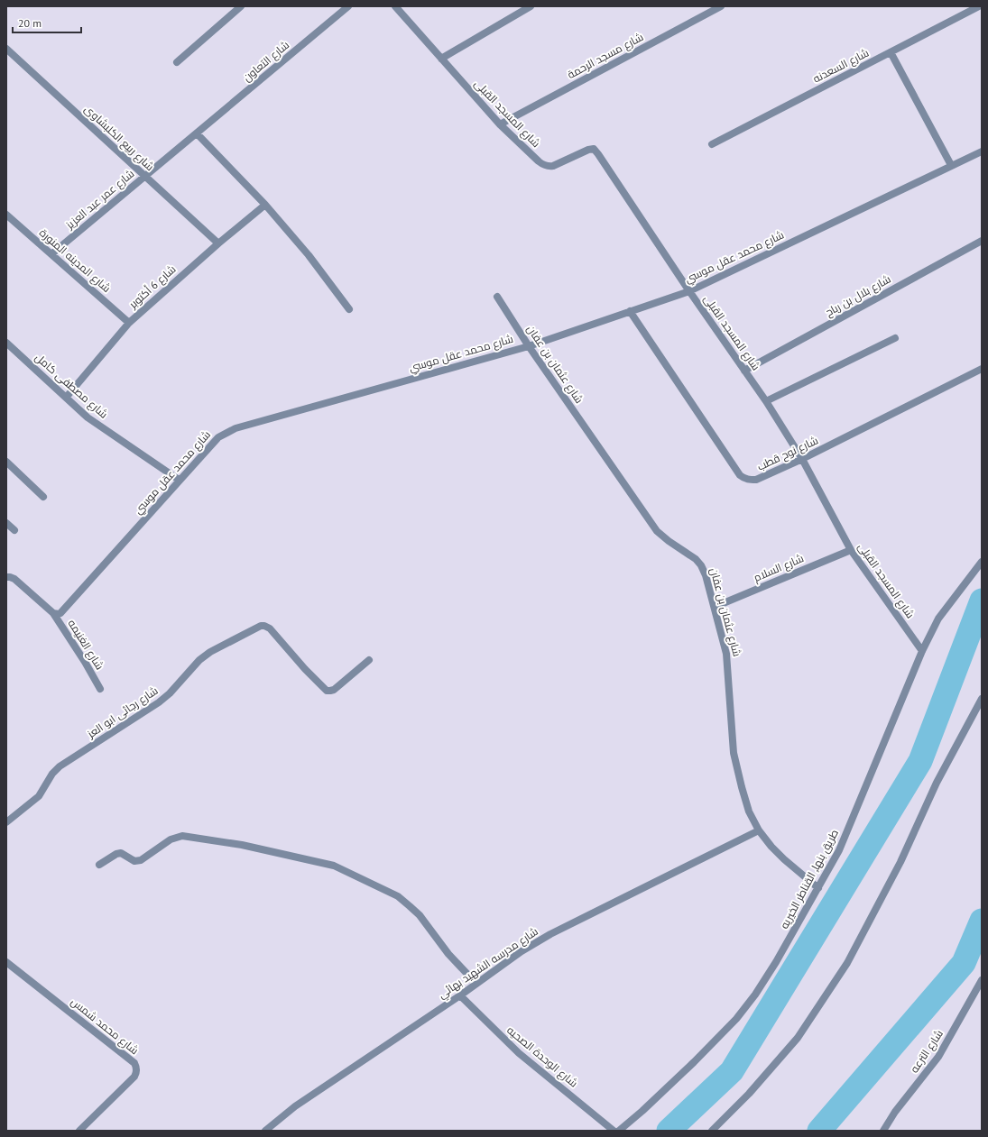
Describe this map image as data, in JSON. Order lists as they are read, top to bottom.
{
  "streets": {
    "street": [
      "شارع مسجد الرحمة",
      "شارع التعاون",
      "شارع السعدنه",
      "شارع المسجد القبلى",
      "شارع ربيع الكلبشاوى",
      "شارع عمر عبد العزيز",
      "شارع محمد عقل موسي",
      "شارع المدينه المنورة",
      "شارع 6 أكتوبر",
      "شارع بلال بن رباح",
      "شارع عثمان بن عفان",
      "شارع مصطفى كامل",
      "شارع نوح قطب",
      "شارع السلام",
      "شارع الغنيمه",
      "شارع رجائى ابو العز",
      "طريق بنها, القناطر الخيريه",
      "شارع مدرسه الشهيد بهائي",
      "شارع محمد شمس",
      "شارع الترعه",
      "شارع الوحدة الصحيه"
    ]
  },
  "crossings": [
    ["شارع مسجد الرحمة", "شارع المسجد القبلى"],
    ["شارع التعاون", "شارع عمر عبد العزيز"],
    ["شارع المسجد القبلى", "شارع محمد عقل موسي"],
    ["شارع المسجد القبلى", "شارع بلال بن رباح"],
    ["شارع المسجد القبلى", "شارع نوح قطب"],
    ["شارع المسجد القبلى", "شارع السلام"],
    ["شارع المسجد القبلى", "طريق بنها, القناطر الخيريه"],
    ["شارع ربيع الكلبشاوى", "شارع عمر عبد العزيز"],
    ["شارع ربيع الكلبشاوى", "شارع 6 أكتوبر"],
    ["شارع عمر عبد العزيز", "شارع المدينه المنورة"],
    ["شارع محمد عقل موسي", "شارع عثمان بن عفان"],
    ["شارع محمد عقل موسي", "شارع مصطفى كامل"],
    ["شارع محمد عقل موسي", "شارع نوح قطب"],
    ["شارع محمد عقل موسي", "شارع الغنيمه"],
    ["شارع المدينه المنورة", "شارع 6 أكتوبر"],
    ["شارع 6 أكتوبر", "شارع مصطفى كامل"],
    ["شارع عثمان بن عفان", "شارع السلام"],
    ["شارع عثمان بن عفان", "طريق بنها, القناطر الخيريه"],
    ["شارع عثمان بن عفان", "شارع مدرسه الشهيد بهائي"],
    ["شارع مدرسه الشهيد بهائي", "شارع الوحدة الصحيه"]
  ],
  "scale_bar": "20 m"
}
